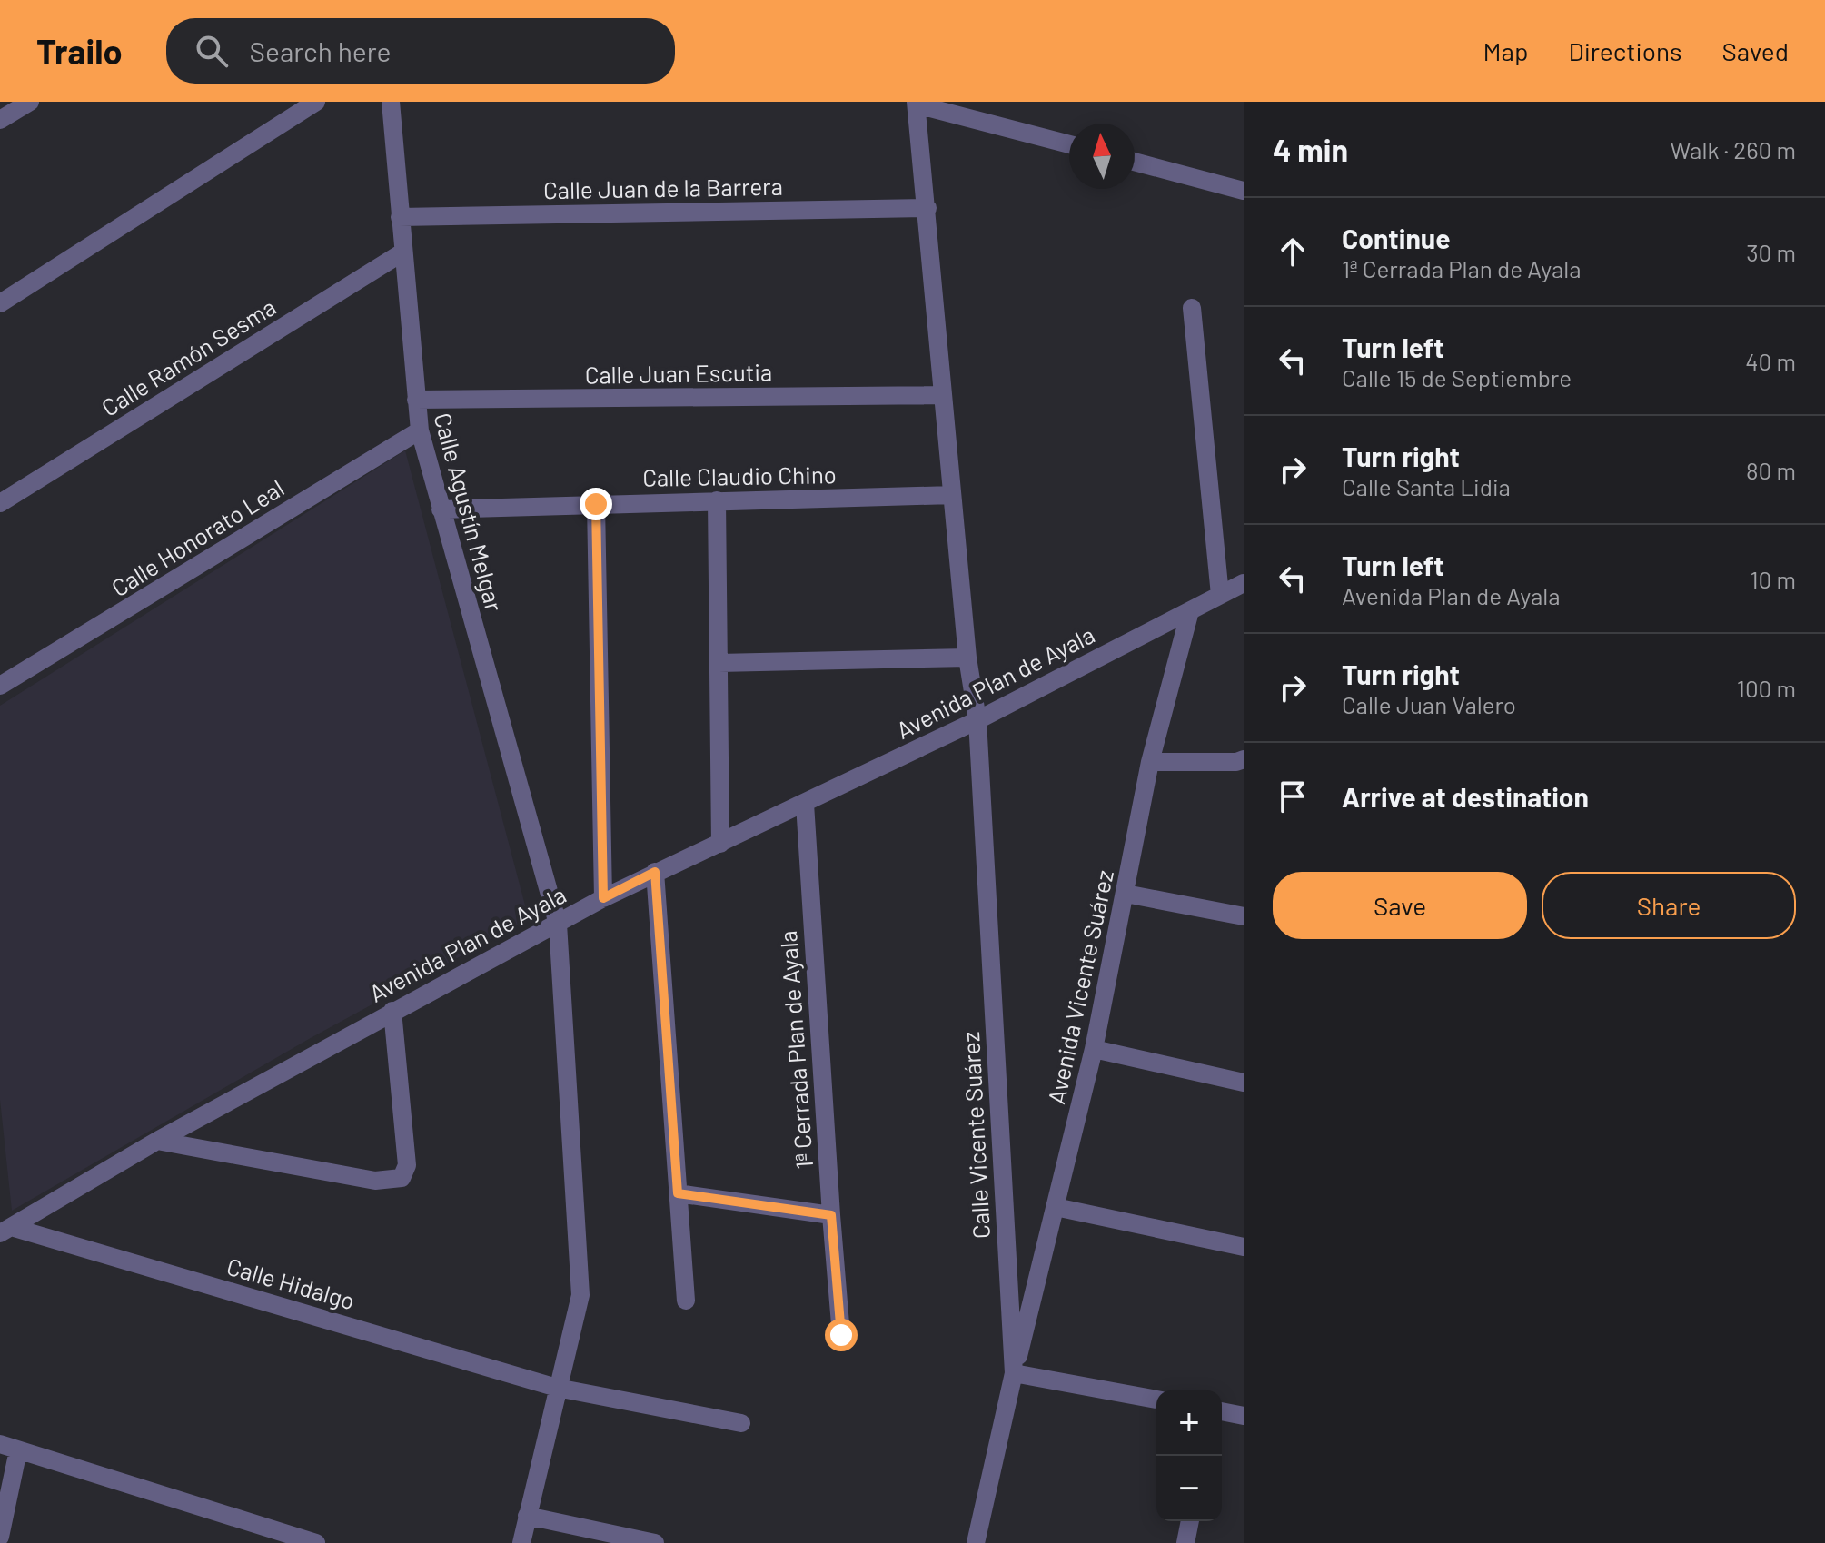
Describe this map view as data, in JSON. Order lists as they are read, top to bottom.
{
  "streets": {
    "street": [
      "Calle Juan de la Barrera",
      "Calle Ramón Sesma",
      "Calle Juan Escutia",
      "Calle Claudio Chino",
      "Calle Agustín Melgar",
      "Calle Honorato Leal",
      "Avenida Plan de Ayala",
      "Avenida Vicente Suárez",
      "1ª Cerrada Plan de Ayala",
      "Calle Vicente Suárez",
      "Calle Hidalgo"
    ]
  },
  "crossings": [
    ["Calle Juan de la Barrera", "Calle Agustín Melgar"],
    ["Calle Ramón Sesma", "Calle Agustín Melgar"],
    ["Calle Juan Escutia", "Calle Agustín Melgar"],
    ["Calle Claudio Chino", "Calle Agustín Melgar"],
    ["Calle Agustín Melgar", "Calle Honorato Leal"],
    ["Calle Agustín Melgar", "Avenida Plan de Ayala"],
    ["Calle Agustín Melgar", "Calle Hidalgo"],
    ["Avenida Plan de Ayala", "Avenida Vicente Suárez"],
    ["Avenida Plan de Ayala", "1ª Cerrada Plan de Ayala"],
    ["Avenida Plan de Ayala", "Calle Vicente Suárez"],
    ["Avenida Plan de Ayala", "Calle Hidalgo"],
    ["Avenida Vicente Suárez", "Calle Vicente Suárez"]
  ],
  "north": "top",
  "page": {
    "header": "Trailo",
    "search": "Search here",
    "nav": ["Map", "Directions", "Saved"],
    "heading": ["4 min", "Walk · 260 m"],
    "list": [
      ["Continue", "1ª Cerrada Plan de Ayala", "30 m"],
      ["Turn left", "Calle 15 de Septiembre", "40 m"],
      ["Turn right", "Calle Santa Lidia", "80 m"],
      ["Turn left", "Avenida Plan de Ayala", "10 m"],
      ["Turn right", "Calle Juan Valero", "100 m"],
      "Arrive at destination"
    ],
    "buttons": ["Save", "Share"],
    "map_buttons": ["+", "−"]
  }
}
